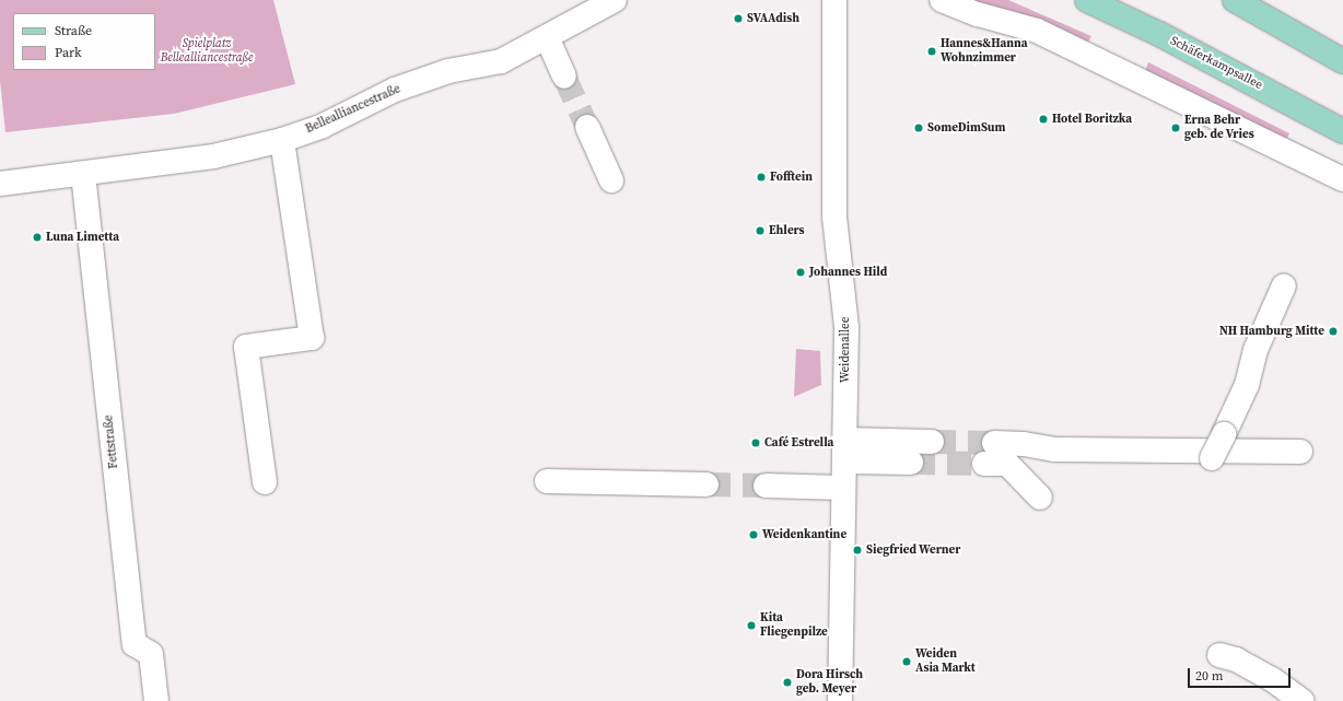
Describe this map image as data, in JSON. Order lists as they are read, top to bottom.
{
  "streets": {
    "main road": ["Schäferkampsallee"],
    "street": ["Bellealliancestraße", "Weidenallee", "Fettstraße"]
  },
  "crossings": [
    ["Bellealliancestraße", "Fettstraße"]
  ],
  "parks": ["Spielplatz Bellealliancestraße"],
  "places": [
    "SVAAdish",
    "Hannes&Hanna Wohnzimmer",
    "Hotel Boritzka",
    "SomeDimSum",
    "Erna Behr geb. de Vries",
    "Fofftein",
    "Ehlers",
    "Luna Limetta",
    "Johannes Hild",
    "NH Hamburg Mitte",
    "Café Estrella",
    "Weidenkantine",
    "Siegfried Werner",
    "Kita Fliegenpilze",
    "Weiden Asia Markt",
    "Dora Hirsch geb. Meyer"
  ],
  "legend": ["Straße", "Park"],
  "scale_bar": "20 m"
}
